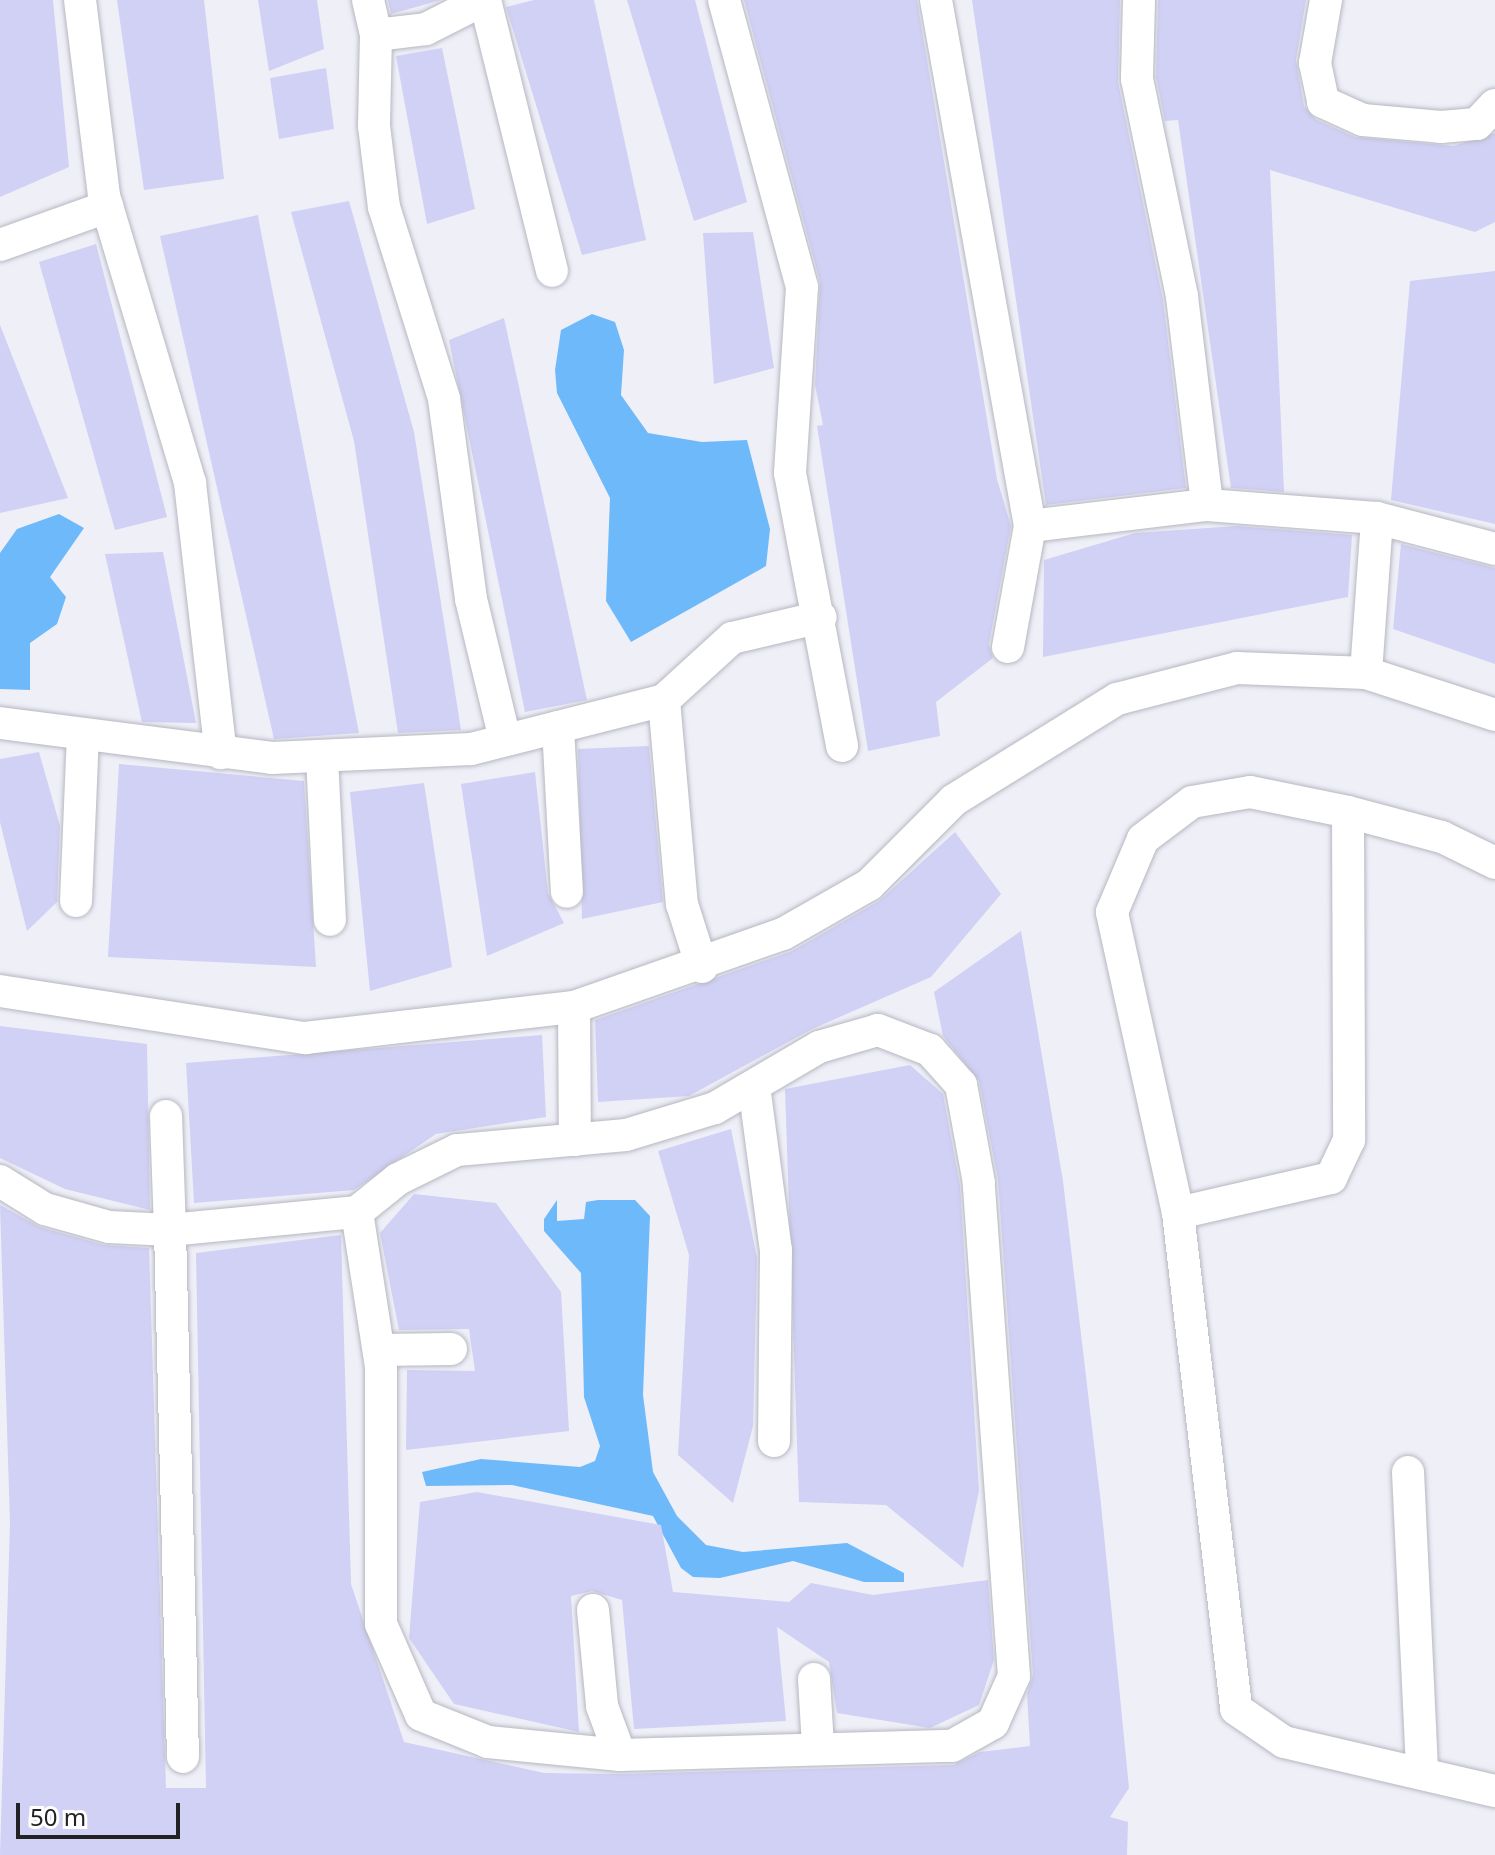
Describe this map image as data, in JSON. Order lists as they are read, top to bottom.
{
  "scale_bar": "50 m"
}
